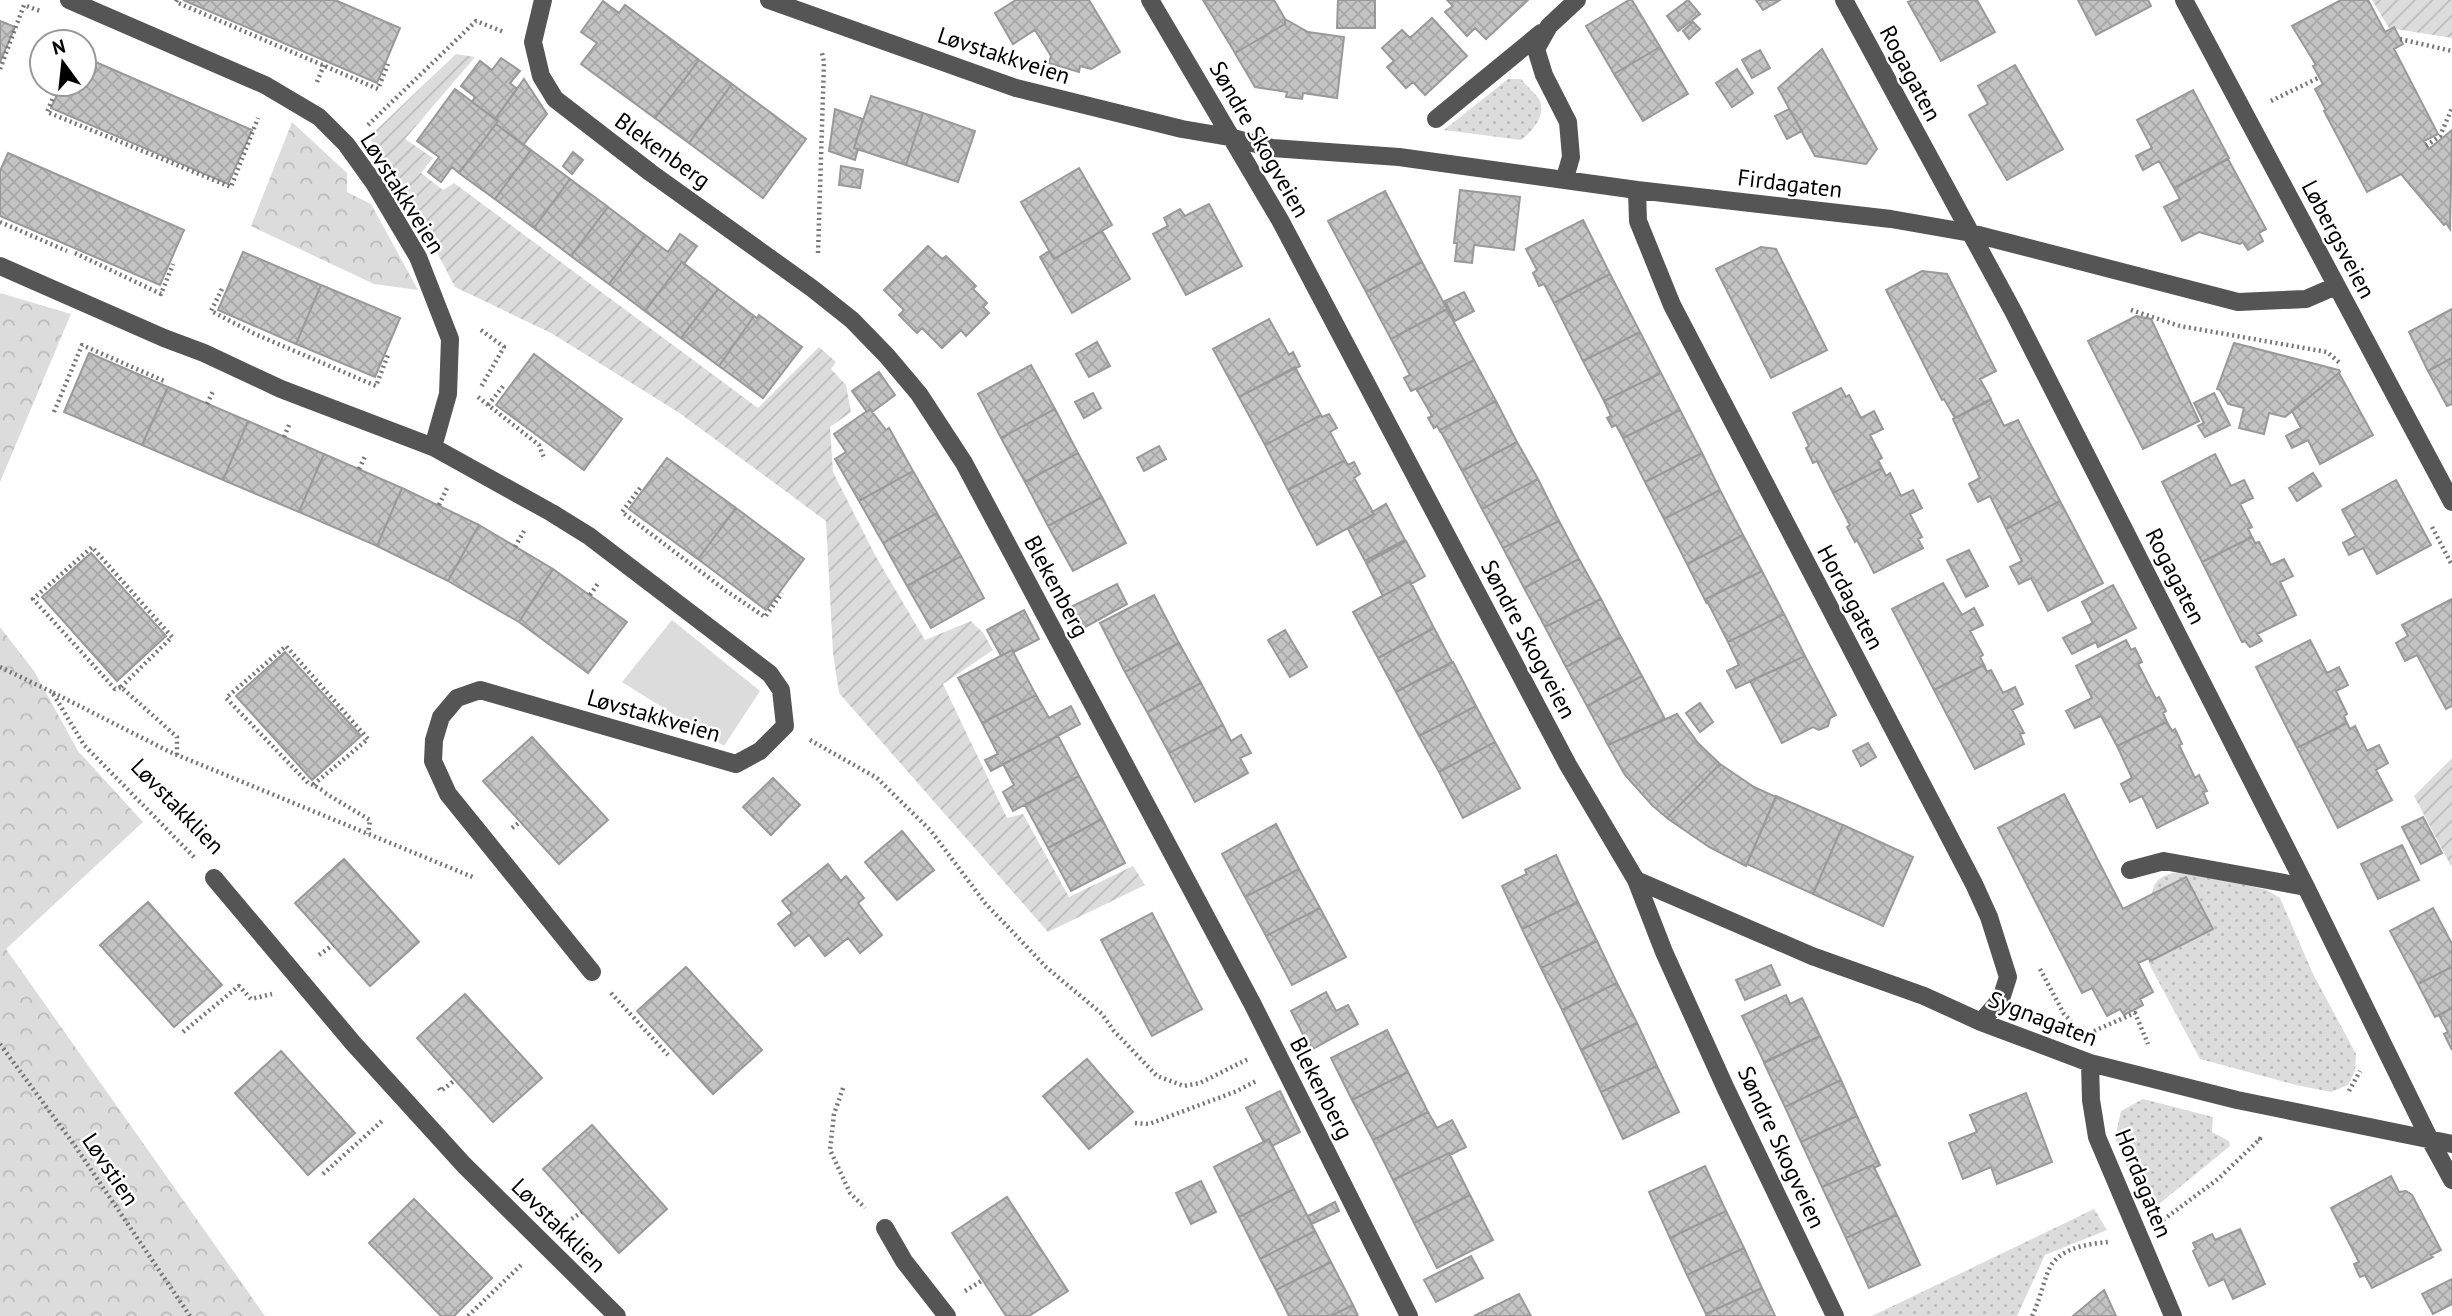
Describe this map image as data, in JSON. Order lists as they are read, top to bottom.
{
  "streets": {
    "street": [
      "Løvstakkveien",
      "Rogagaten",
      "Søndre Skogveien",
      "Blekenberg",
      "Firdagaten",
      "Løbergsveien",
      "Hordagaten",
      "Løvstakklien",
      "Sygnagaten"
    ],
    "path": ["Løvstien"]
  },
  "crossings": [
    ["Løvstakkveien", "Søndre Skogveien"],
    ["Løvstakkveien", "Firdagaten"],
    ["Løvstakkveien", "Løvstakklien"],
    ["Rogagaten", "Firdagaten"],
    ["Rogagaten", "Sygnagaten"],
    ["Søndre Skogveien", "Firdagaten"],
    ["Søndre Skogveien", "Sygnagaten"],
    ["Firdagaten", "Løbergsveien"],
    ["Firdagaten", "Hordagaten"],
    ["Hordagaten", "Sygnagaten"]
  ],
  "north": "top"
}
